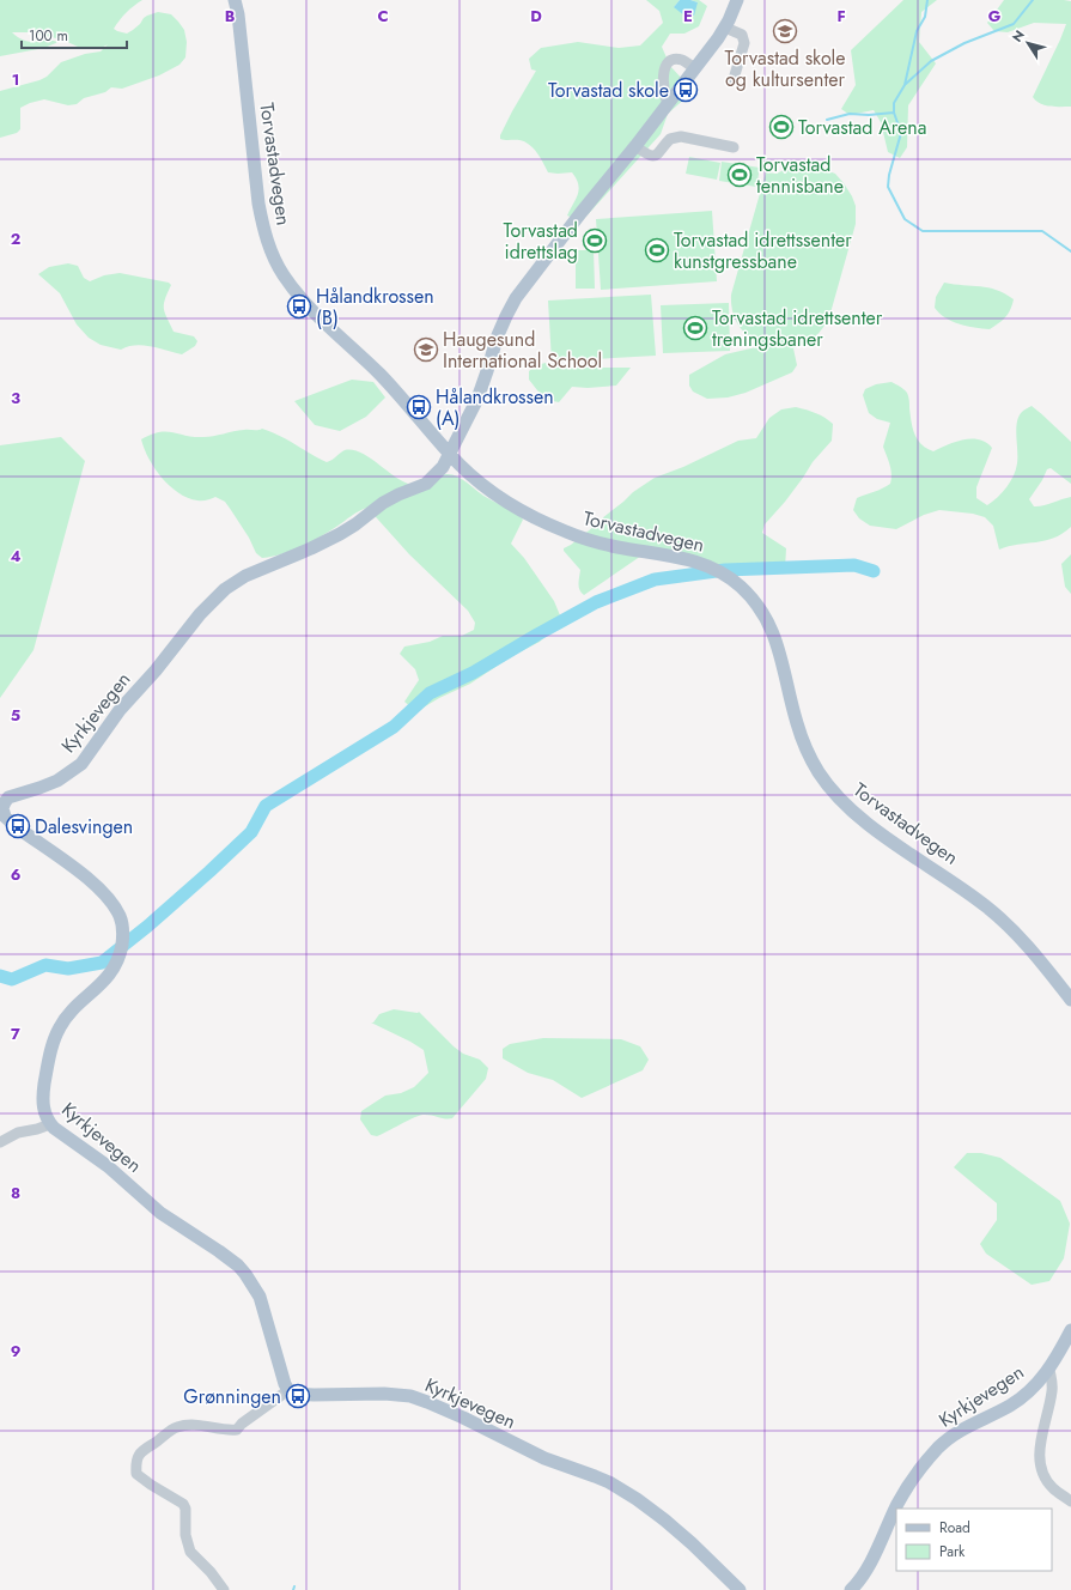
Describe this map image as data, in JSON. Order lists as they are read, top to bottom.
{
  "streets": {
    "main road": ["Torvastadvegen", "Kyrkjevegen"]
  },
  "crossings": [
    ["Torvastadvegen", "Kyrkjevegen"]
  ],
  "places": {
    "school or university": ["Torvastad skole og kultursenter", "Haugesund International School"],
    "bus stop": [
      "Torvastad skole",
      "Hålandkrossen (B)",
      "Hålandkrossen (A)",
      "Dalesvingen",
      "Grønningen"
    ],
    "sports": [
      "Torvastad Arena",
      "Torvastad tennisbane",
      "Torvastad idrettslag",
      "Torvastad idrettssenter kunstgressbane",
      "Torvastad idrettsenter treningsbaner"
    ]
  },
  "legend": ["Road", "Park"],
  "scale_bar": "100 m",
  "north": "top left",
  "grid": {
    "columns": [
      "B",
      "C",
      "D",
      "E",
      "F",
      "G"
    ],
    "rows": [
      "1",
      "2",
      "3",
      "4",
      "5",
      "6",
      "7",
      "8",
      "9"
    ]
  }
}
